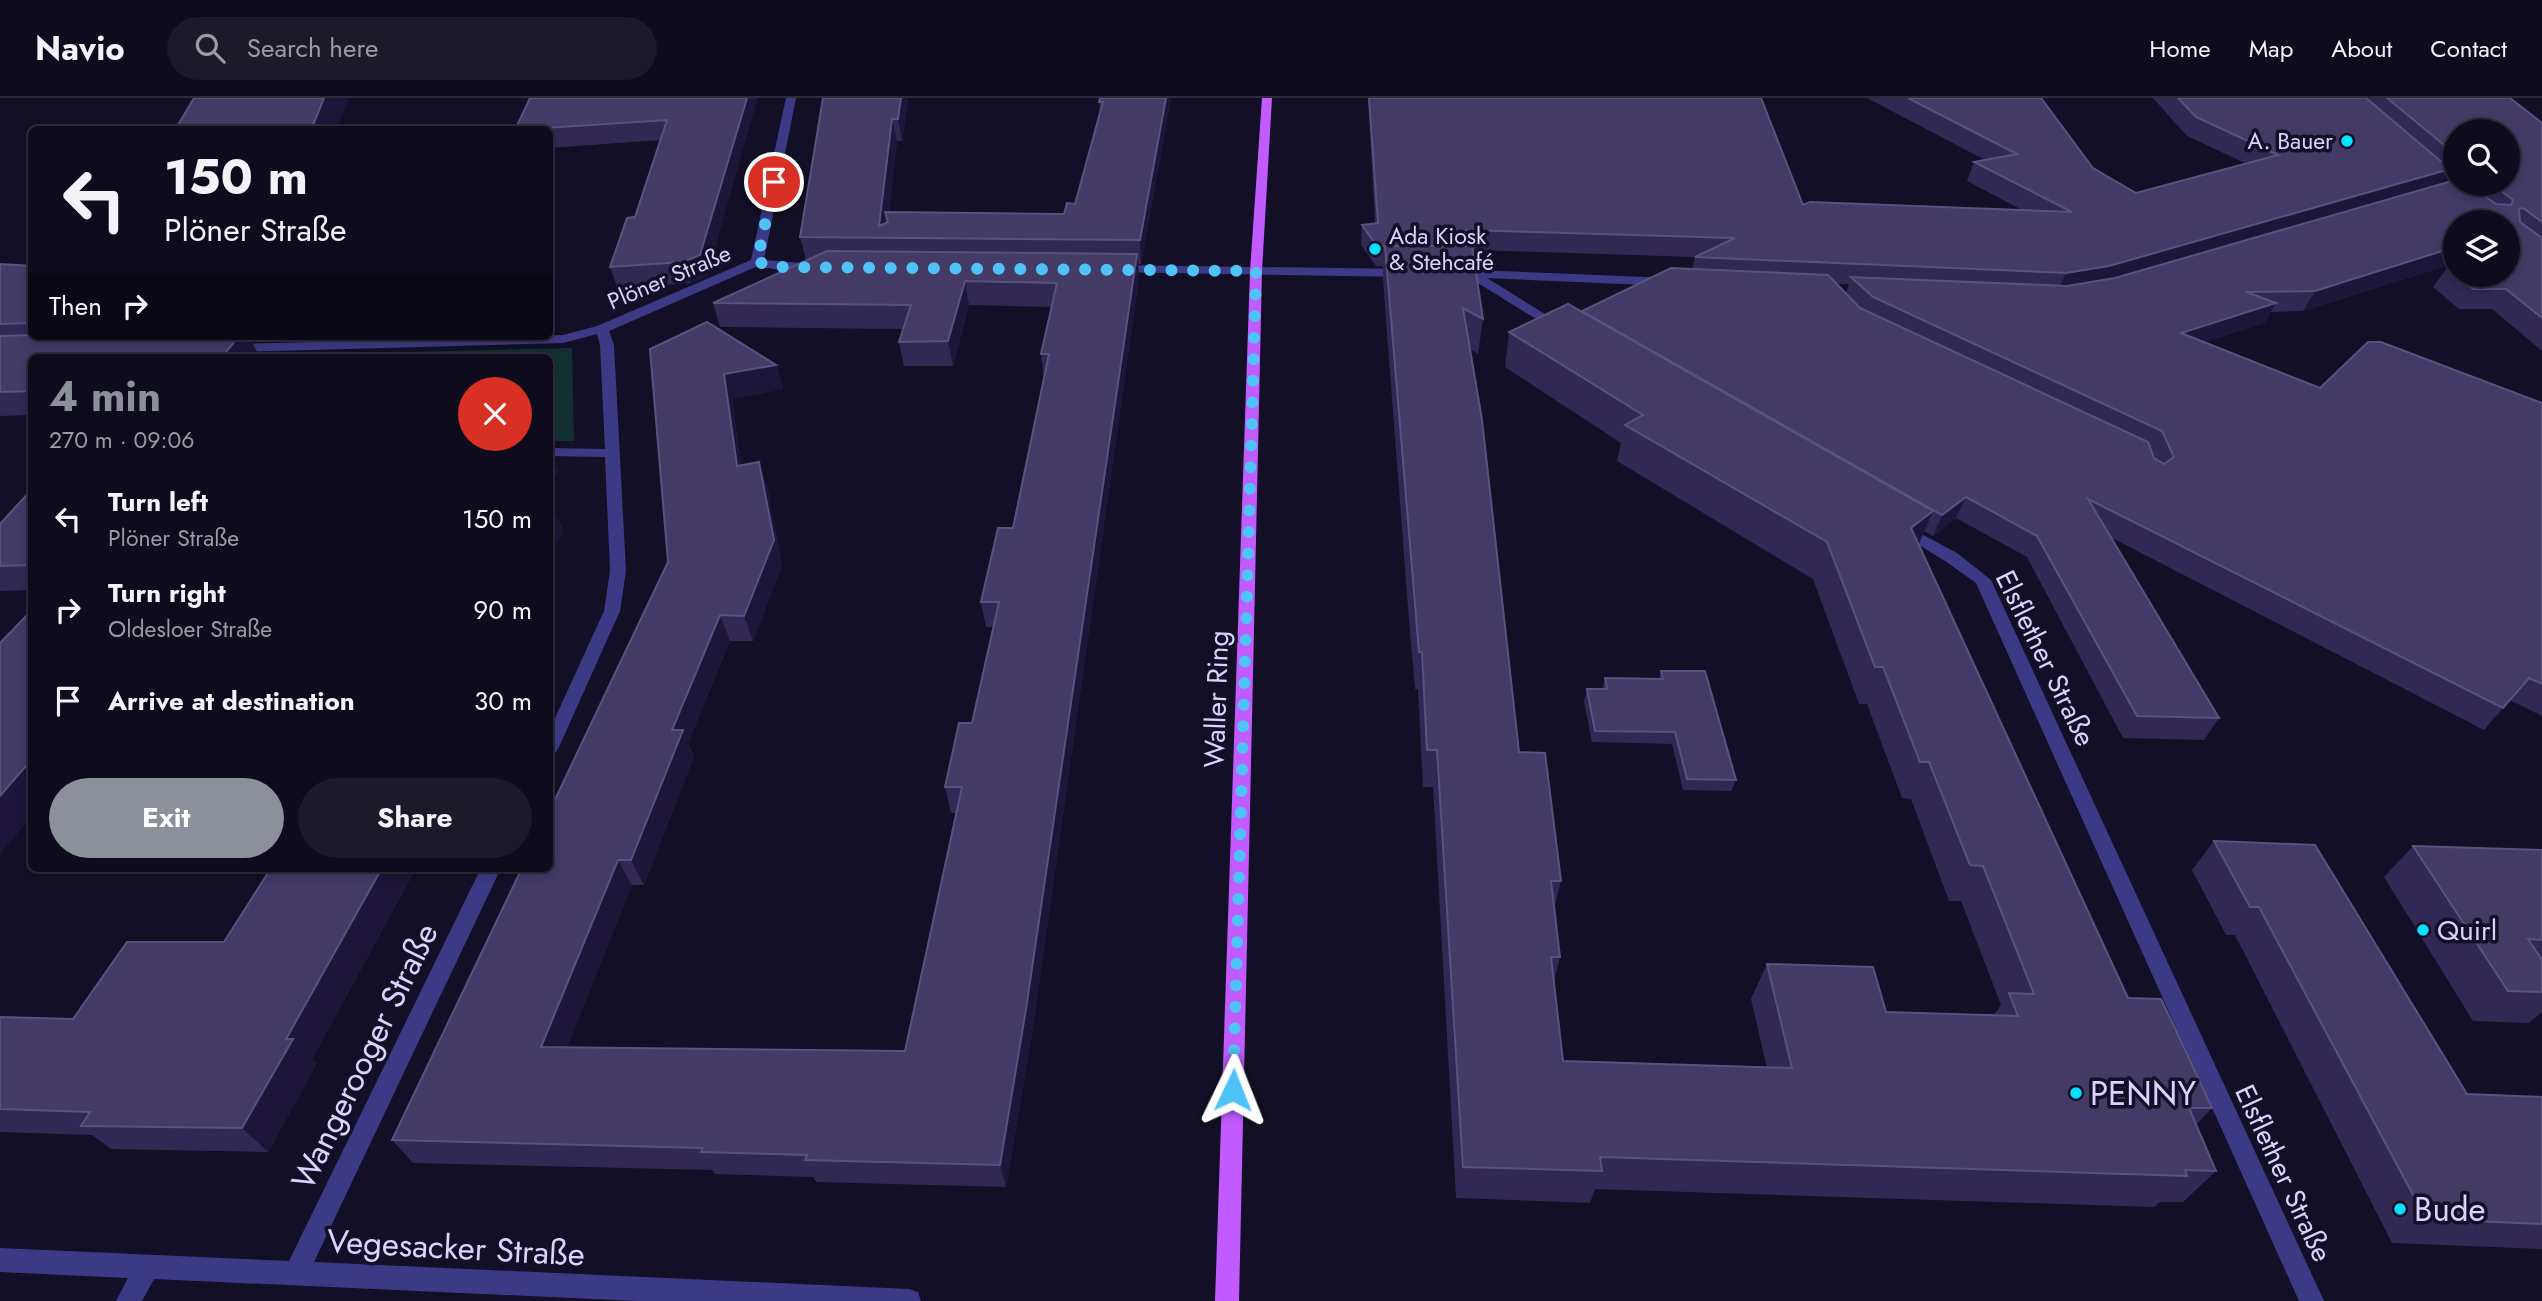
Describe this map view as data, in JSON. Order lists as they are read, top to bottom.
{
  "streets": {
    "main road": ["Waller Ring"],
    "street": [
      "Plöner Straße",
      "Elsflether Straße",
      "Wangerooger Straße",
      "Vegesacker Straße"
    ]
  },
  "crossings": [
    ["Wangerooger Straße", "Vegesacker Straße"]
  ],
  "places": [
    "A. Bauer",
    "Ada Kiosk & Stehcafé",
    "Quirl",
    "PENNY",
    "Bude"
  ],
  "page": {
    "header": "Navio",
    "search": "Search here",
    "nav": [
      "Home",
      "Map",
      "About",
      "Contact"
    ],
    "turn": ["150 m", "Plöner Straße"],
    "then": "Then",
    "heading": ["4 min", "270 m · 09:06"],
    "list": [
      {
        "name": "Turn left",
        "note": "Plöner Straße",
        "value": "150 m"
      },
      {
        "name": "Turn right",
        "note": "Oldesloer Straße",
        "value": "90 m"
      },
      {
        "name": "Arrive at destination",
        "value": "30 m"
      }
    ],
    "buttons": ["Exit", "Share"]
  }
}
